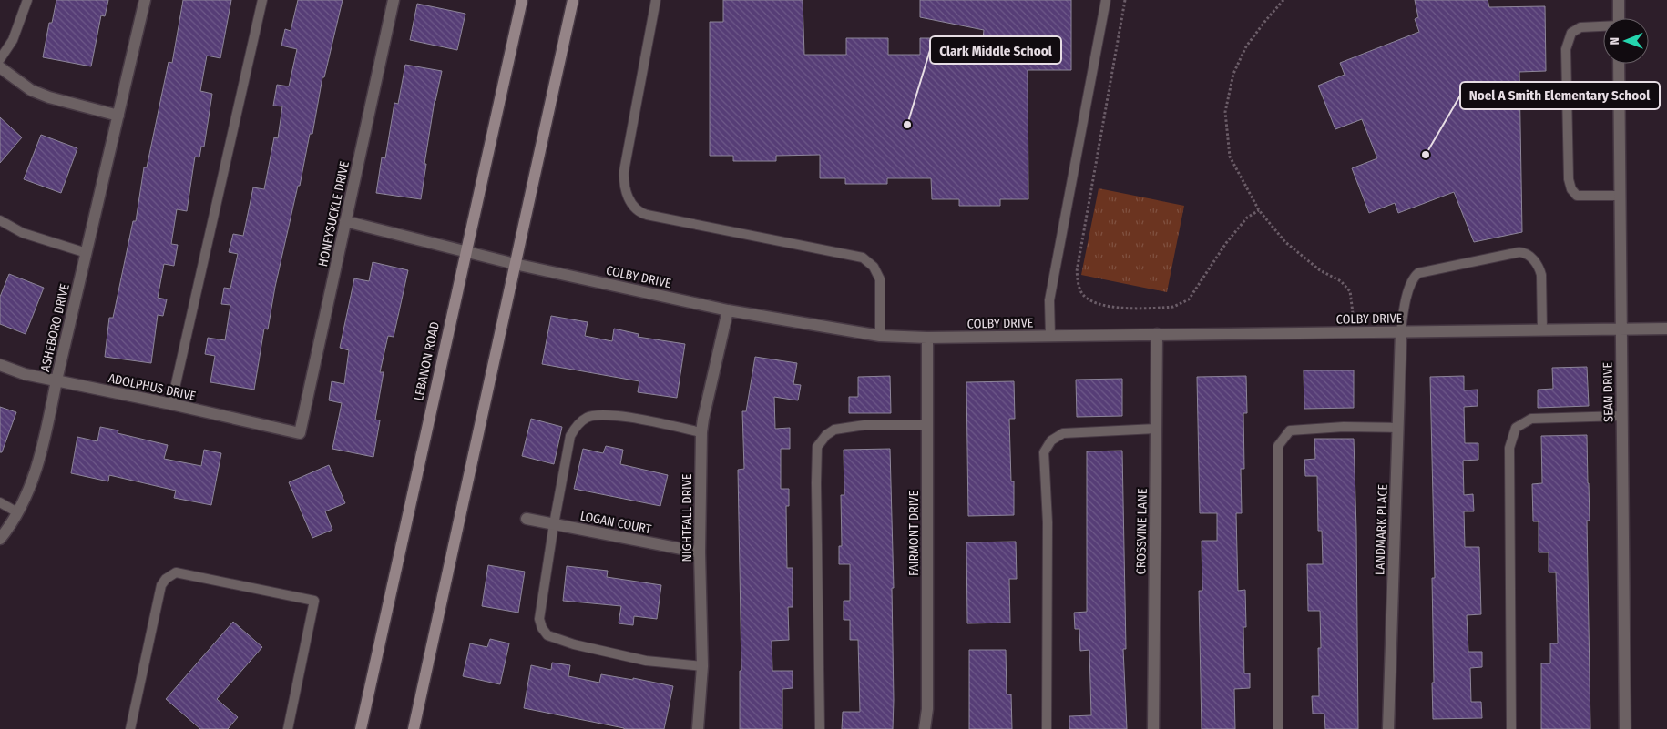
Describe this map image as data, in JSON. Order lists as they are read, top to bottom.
{
  "streets": {
    "main road": ["LEBANON ROAD"],
    "street": [
      "HONEYSUCKLE DRIVE",
      "COLBY DRIVE",
      "ASHEBORO DRIVE",
      "ADOLPHUS DRIVE",
      "SEAN DRIVE",
      "NIGHTFALL DRIVE",
      "LOGAN COURT",
      "LANDMARK PLACE",
      "CROSSVINE LANE",
      "FAIRMONT DRIVE"
    ]
  },
  "crossings": [
    ["HONEYSUCKLE DRIVE", "COLBY DRIVE"],
    ["HONEYSUCKLE DRIVE", "ADOLPHUS DRIVE"],
    ["COLBY DRIVE", "LEBANON ROAD"],
    ["COLBY DRIVE", "SEAN DRIVE"],
    ["COLBY DRIVE", "NIGHTFALL DRIVE"],
    ["COLBY DRIVE", "LANDMARK PLACE"],
    ["COLBY DRIVE", "CROSSVINE LANE"],
    ["COLBY DRIVE", "FAIRMONT DRIVE"],
    ["ASHEBORO DRIVE", "ADOLPHUS DRIVE"],
    ["NIGHTFALL DRIVE", "LOGAN COURT"]
  ],
  "places": ["Clark Middle School", "Noel A Smith Elementary School"],
  "north": "left"
}
